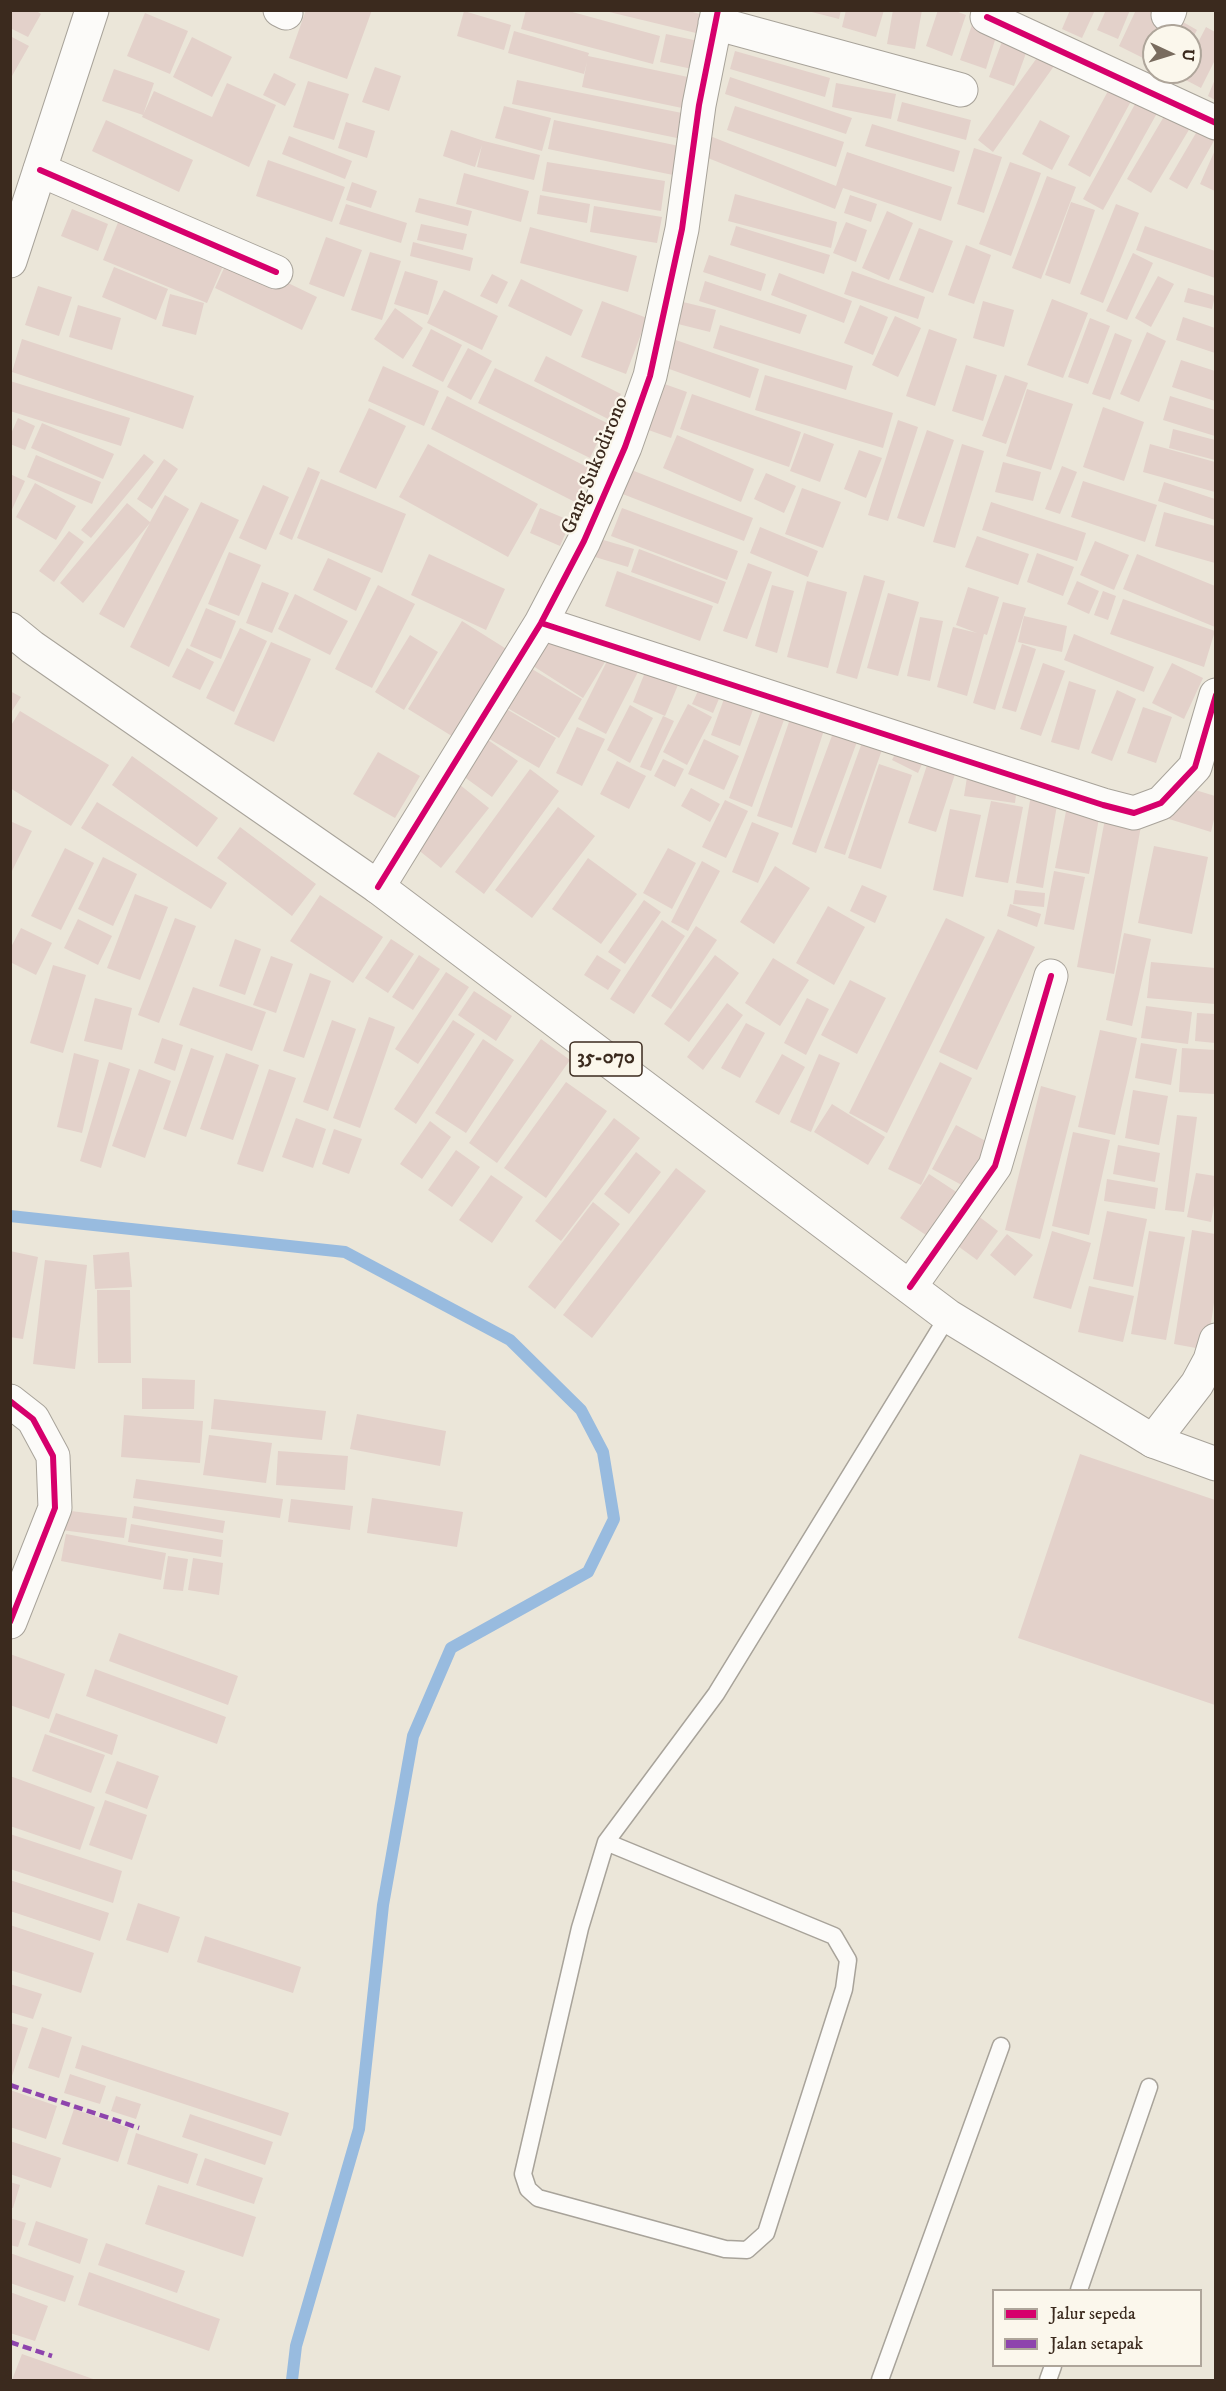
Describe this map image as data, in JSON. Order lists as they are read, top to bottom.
{
  "streets": {
    "street": ["Gang Sukodirono", "35-070"]
  },
  "crossings": [
    ["Gang Sukodirono", "35-070"]
  ],
  "legend": ["Jalur sepeda", "Jalan setapak"],
  "north": "right"
}
